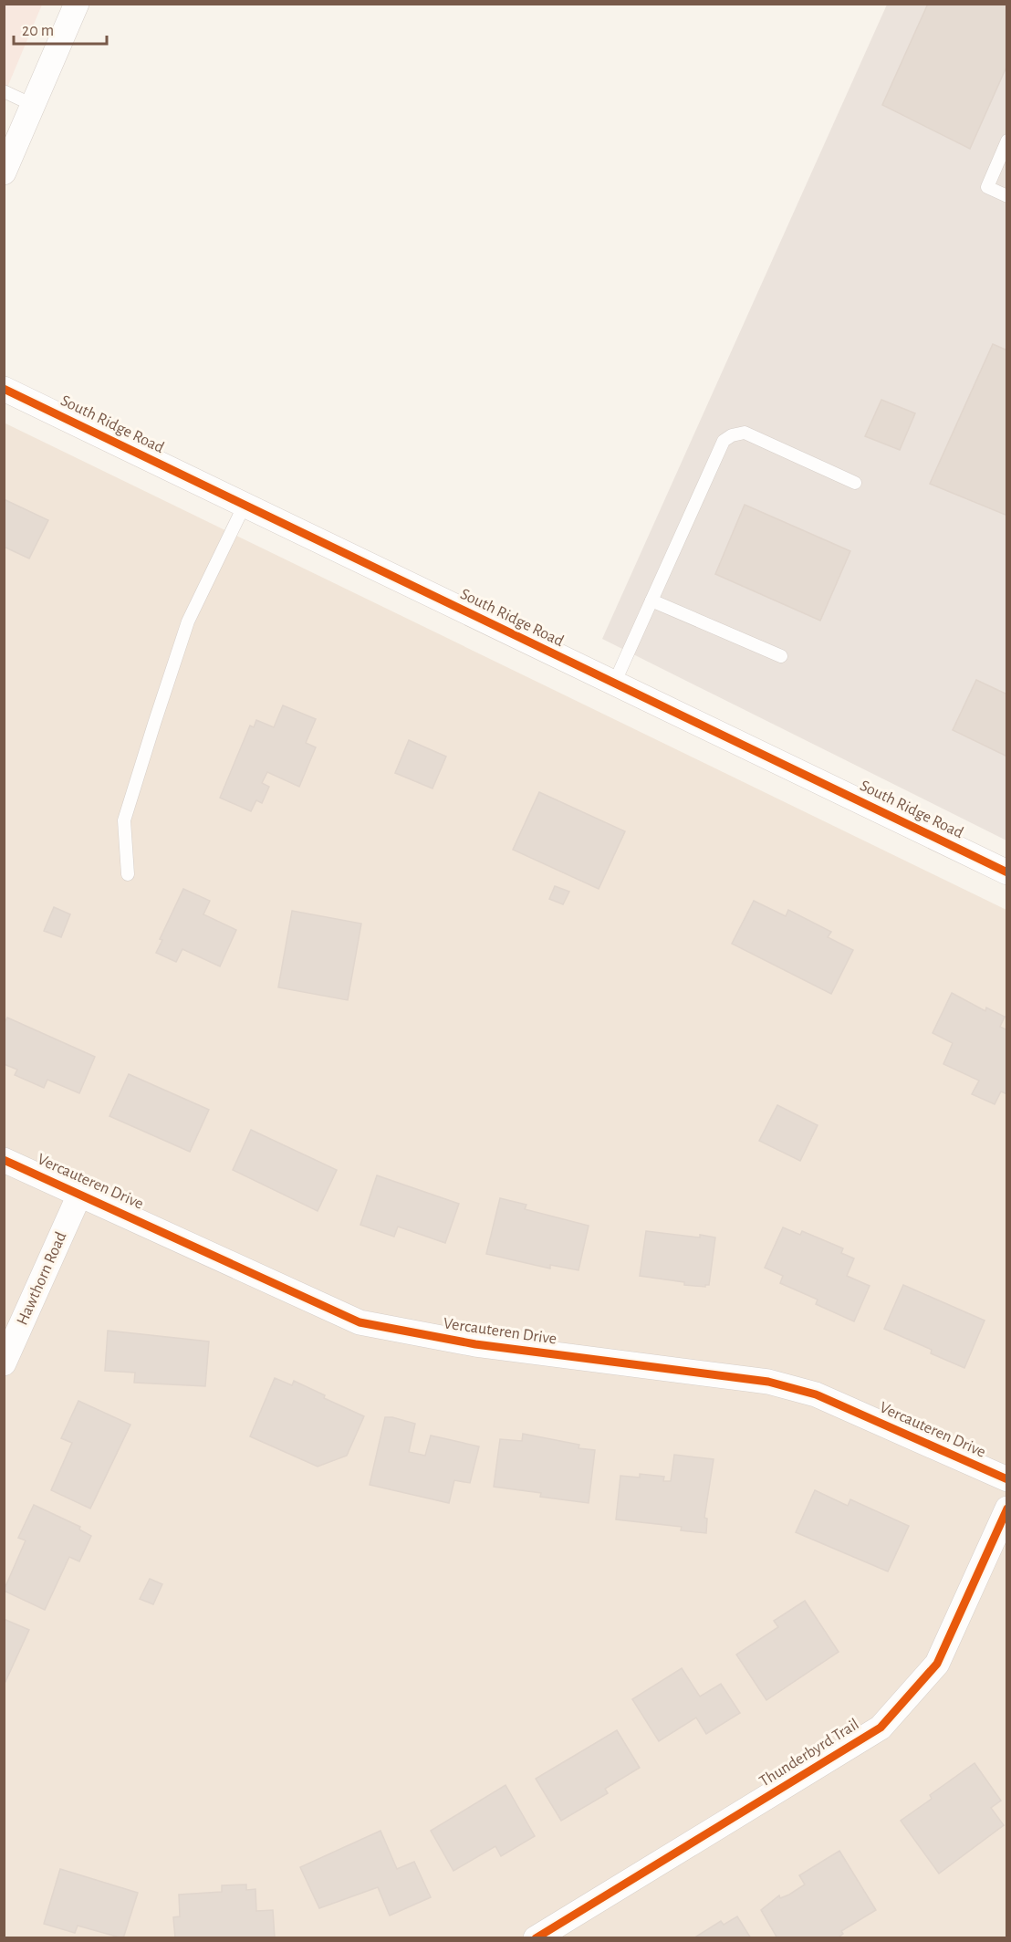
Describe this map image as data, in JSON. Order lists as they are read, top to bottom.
{
  "streets": {
    "street": [
      "South Ridge Road",
      "Vercauteren Drive",
      "Hawthorn Road",
      "Thunderbyrd Trail"
    ]
  },
  "crossings": [
    ["Vercauteren Drive", "Hawthorn Road"]
  ],
  "scale_bar": "20 m"
}
